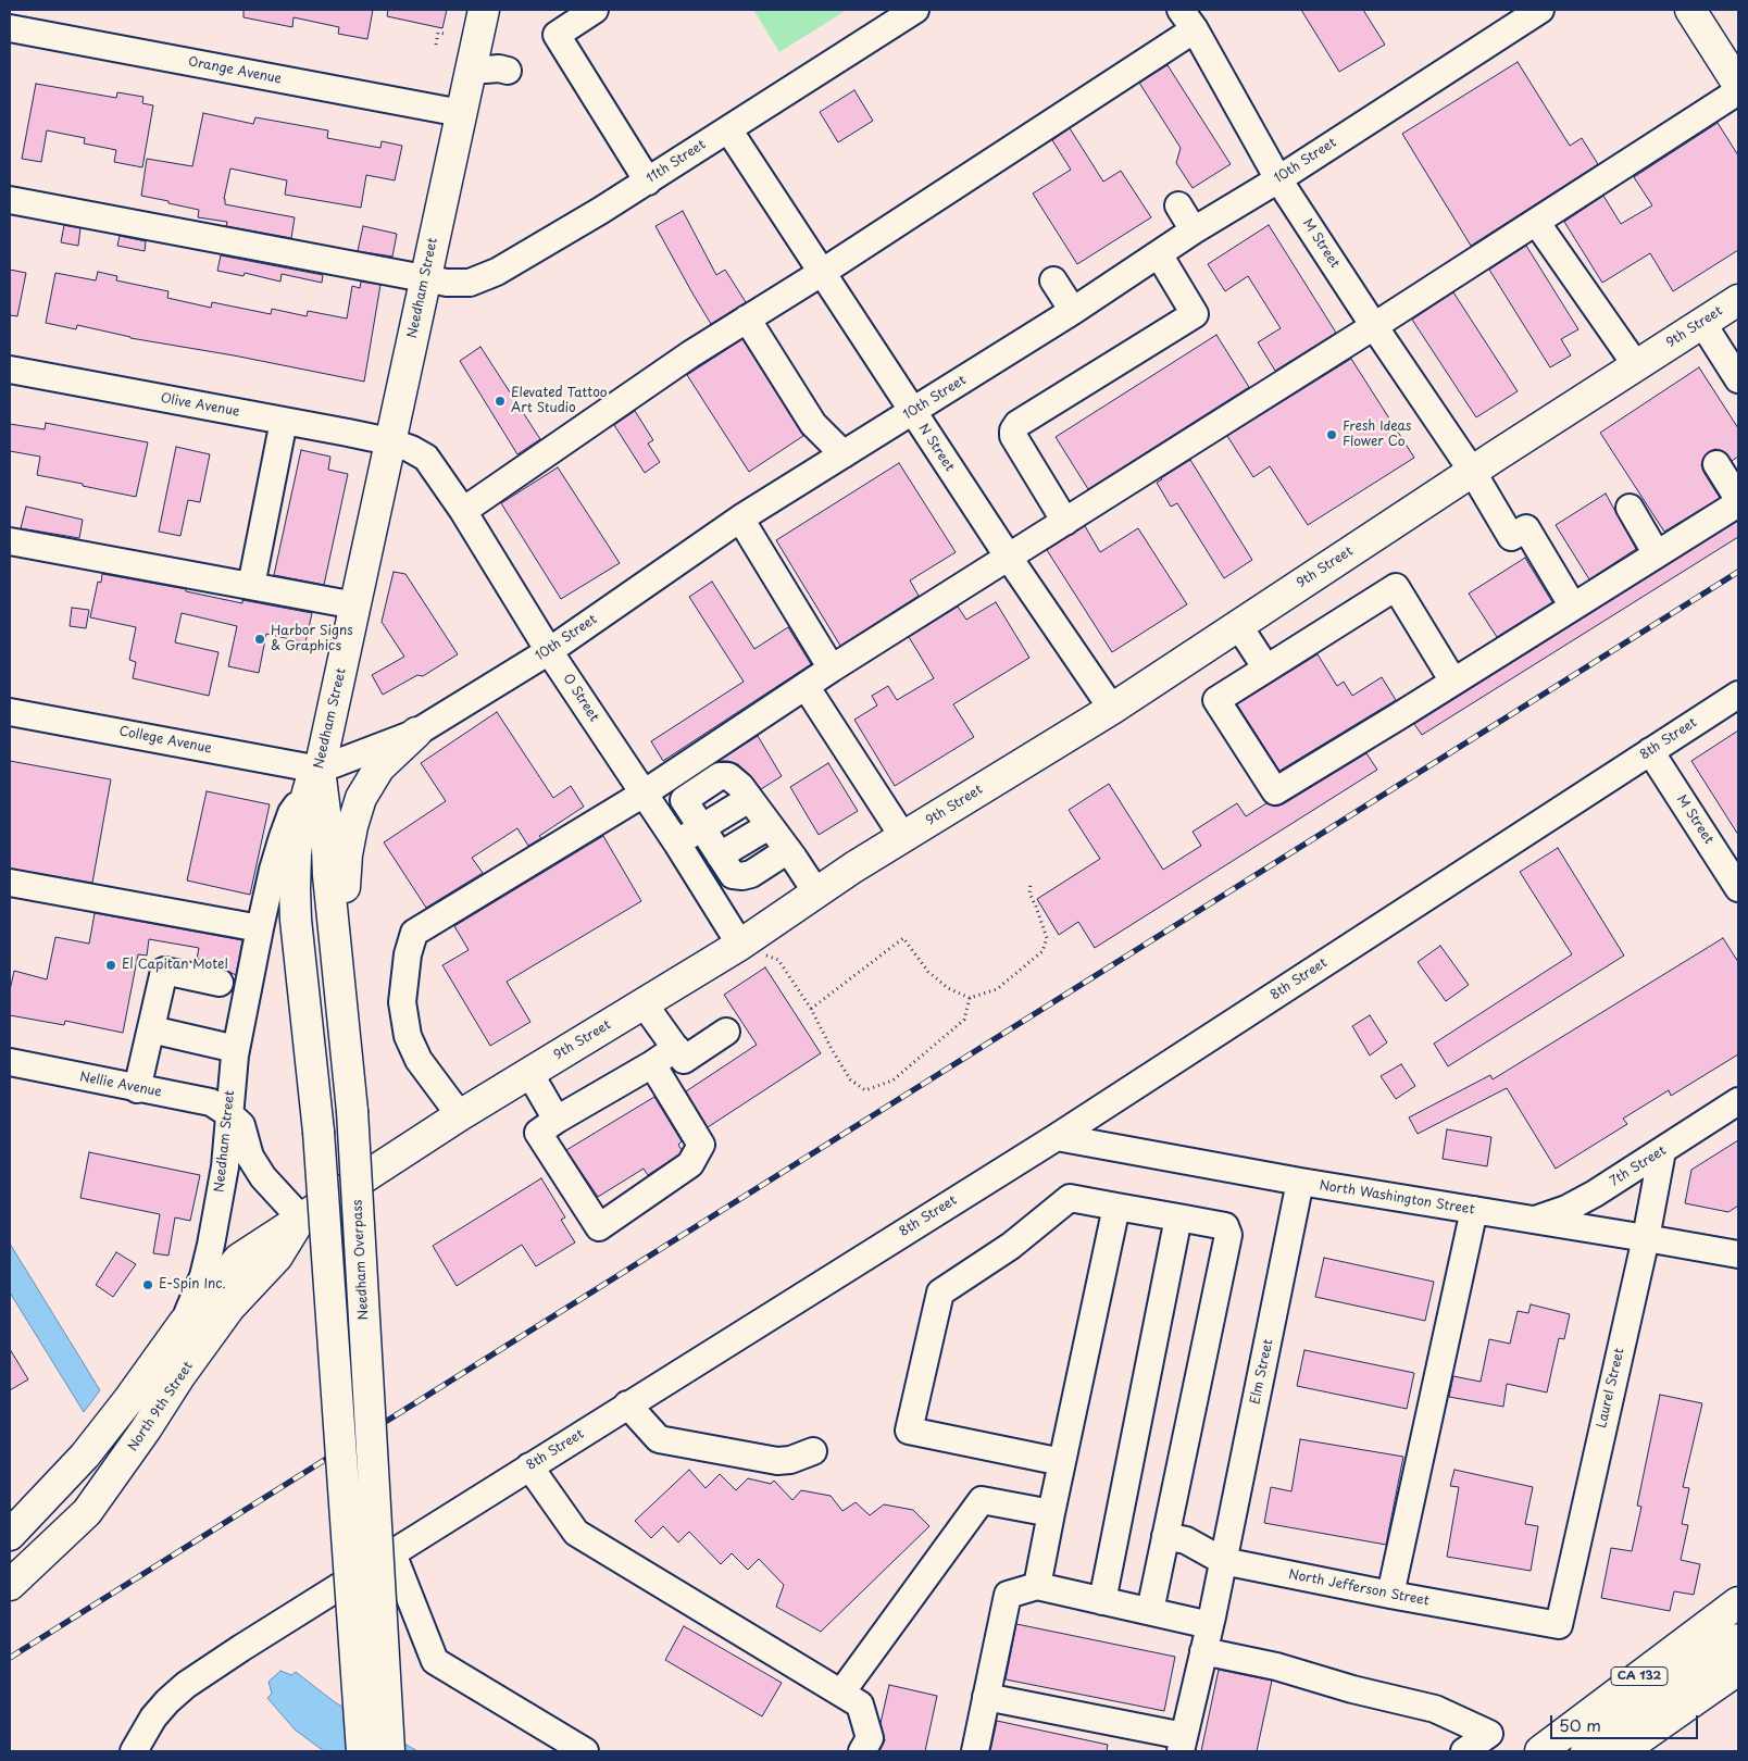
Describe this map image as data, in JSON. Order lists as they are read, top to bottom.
{
  "streets": {
    "main road": [
      "Needham Street",
      "9th Street",
      "Needham Overpass",
      "North 9th Street",
      "CA 132"
    ],
    "street": [
      "Orange Avenue",
      "10th Street",
      "11th Street",
      "M Street",
      "Olive Avenue",
      "N Street",
      "O Street",
      "8th Street",
      "College Avenue",
      "Nellie Avenue",
      "7th Street",
      "North Washington Street",
      "Elm Street",
      "Laurel Street",
      "North Jefferson Street"
    ]
  },
  "crossings": [
    ["Orange Avenue", "Needham Street"],
    ["10th Street", "M Street"],
    ["10th Street", "Needham Street"],
    ["10th Street", "N Street"],
    ["10th Street", "O Street"],
    ["10th Street", "College Avenue"],
    ["10th Street", "Needham Overpass"],
    ["11th Street", "Needham Street"],
    ["11th Street", "N Street"],
    ["M Street", "9th Street"],
    ["M Street", "8th Street"],
    ["Needham Street", "9th Street"],
    ["Needham Street", "Olive Avenue"],
    ["Needham Street", "O Street"],
    ["Needham Street", "College Avenue"],
    ["Needham Street", "Nellie Avenue"],
    ["Needham Street", "Needham Overpass"],
    ["9th Street", "N Street"],
    ["9th Street", "O Street"],
    ["9th Street", "North 9th Street"],
    ["Olive Avenue", "O Street"],
    ["8th Street", "North Washington Street"],
    ["College Avenue", "Needham Overpass"],
    ["7th Street", "North Washington Street"],
    ["7th Street", "Laurel Street"],
    ["North Washington Street", "Elm Street"],
    ["North Washington Street", "Laurel Street"],
    ["Elm Street", "North Jefferson Street"],
    ["Laurel Street", "North Jefferson Street"]
  ],
  "places": [
    "Elevated Tattoo Art Studio",
    "Fresh Ideas Flower Co",
    "Harbor Signs & Graphics",
    "El Capitan Motel",
    "E-Spin Inc."
  ],
  "scale_bar": "50 m"
}
